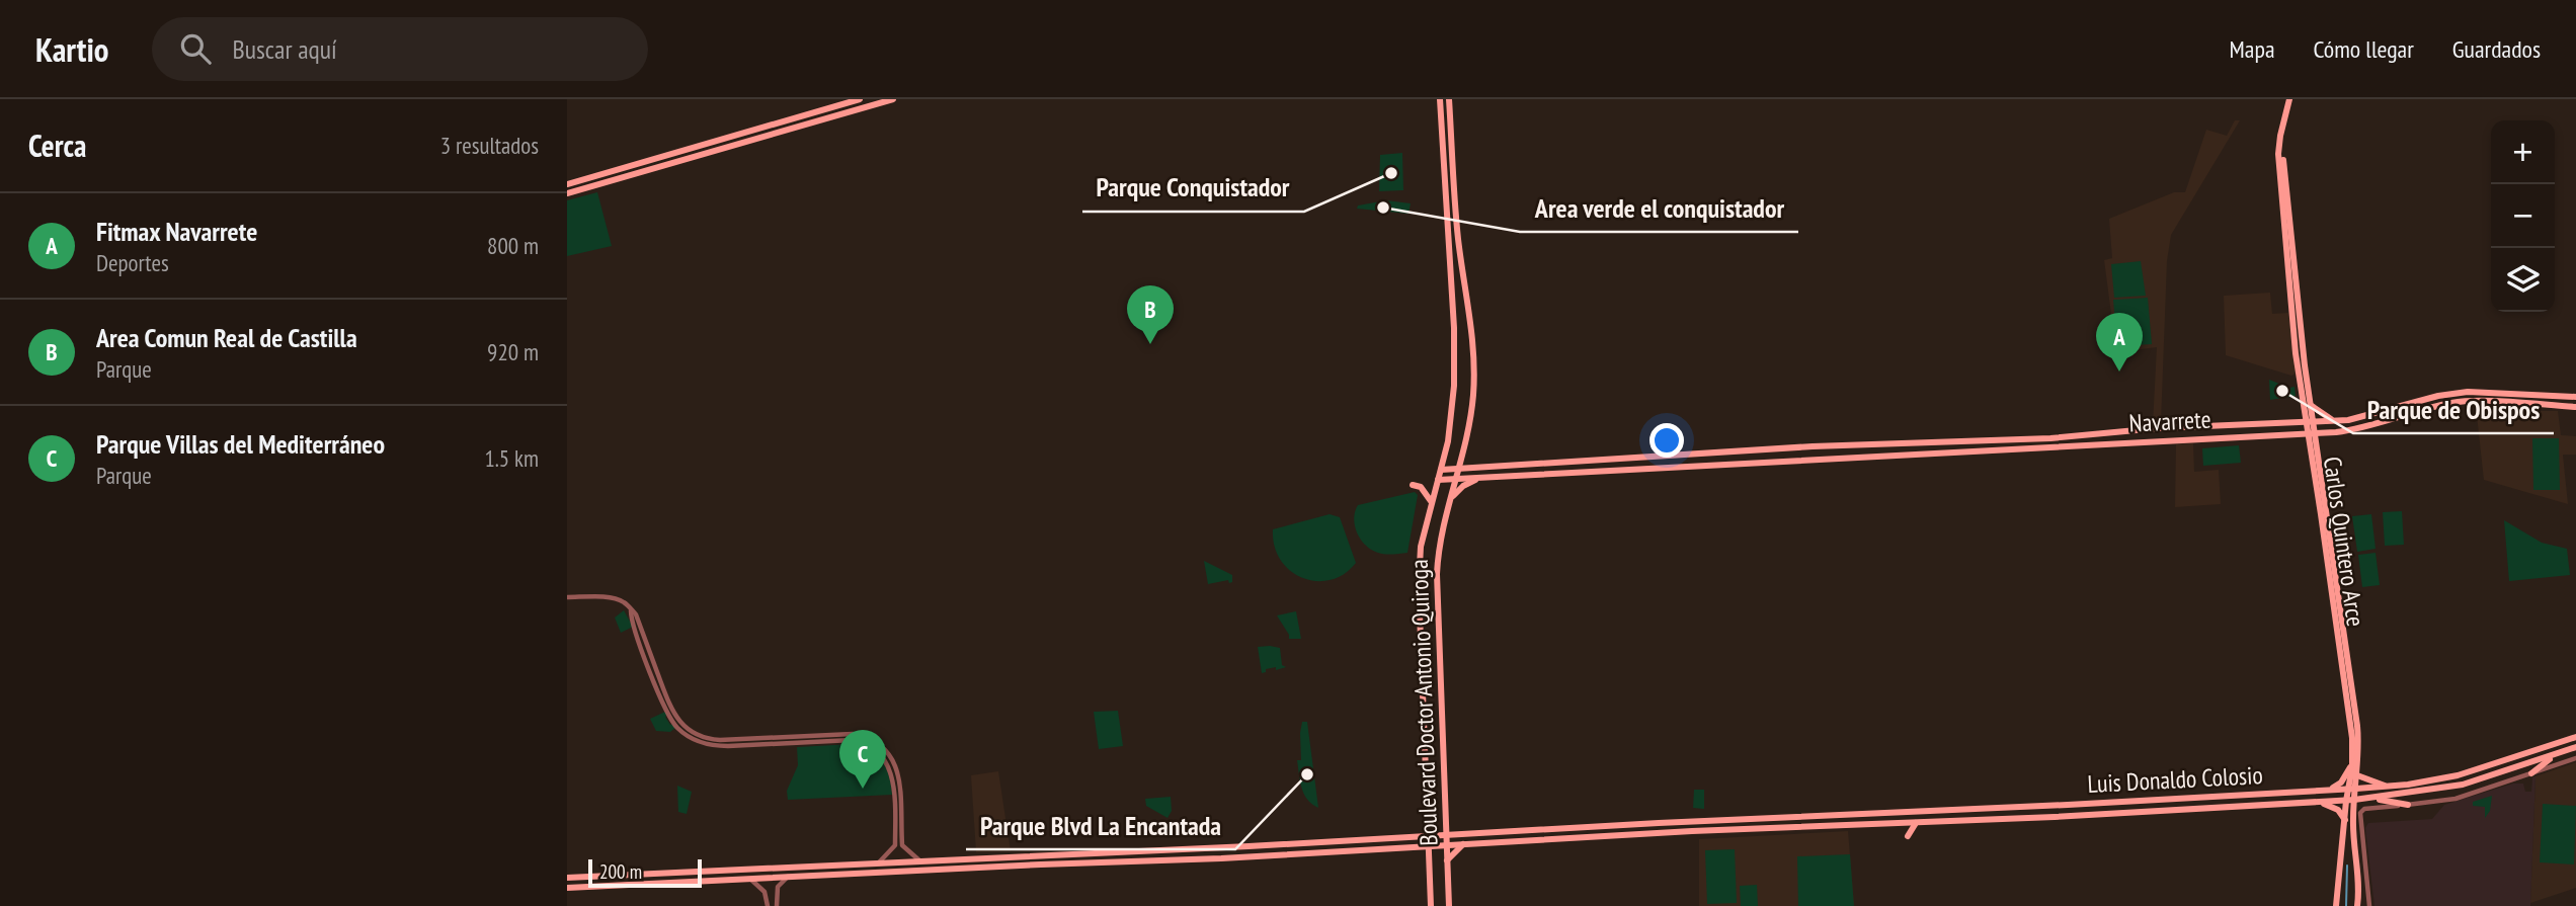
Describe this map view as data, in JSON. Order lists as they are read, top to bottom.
{
  "streets": {
    "main road": [
      "Navarrete",
      "Carlos Quintero Arce",
      "Boulevard Doctor Antonio Quiroga",
      "Luis Donaldo Colosio"
    ]
  },
  "crossings": [
    ["Navarrete", "Carlos Quintero Arce"],
    ["Navarrete", "Boulevard Doctor Antonio Quiroga"],
    ["Carlos Quintero Arce", "Luis Donaldo Colosio"],
    ["Boulevard Doctor Antonio Quiroga", "Luis Donaldo Colosio"]
  ],
  "places": [
    "Parque Conquistador",
    "Area verde el conquistador",
    "Parque de Obispos",
    "Parque Blvd La Encantada"
  ],
  "scale_bar": "200 m",
  "page": {
    "header": "Kartio",
    "search": "Buscar aquí",
    "nav": ["Mapa", "Cómo llegar", "Guardados"],
    "heading": ["Cerca", "3 resultados"],
    "map_buttons": ["+", "−"],
    "list": [
      {
        "mark": "A",
        "name": "Fitmax Navarrete",
        "note": "Deportes",
        "value": "800 m"
      },
      {
        "mark": "B",
        "name": "Area Comun Real de Castilla",
        "note": "Parque",
        "value": "920 m"
      },
      {
        "mark": "C",
        "name": "Parque Villas del Mediterráneo",
        "note": "Parque",
        "value": "1.5 km"
      }
    ],
    "pins": ["B", "A", "C"],
    "scale": "200 m"
  }
}
